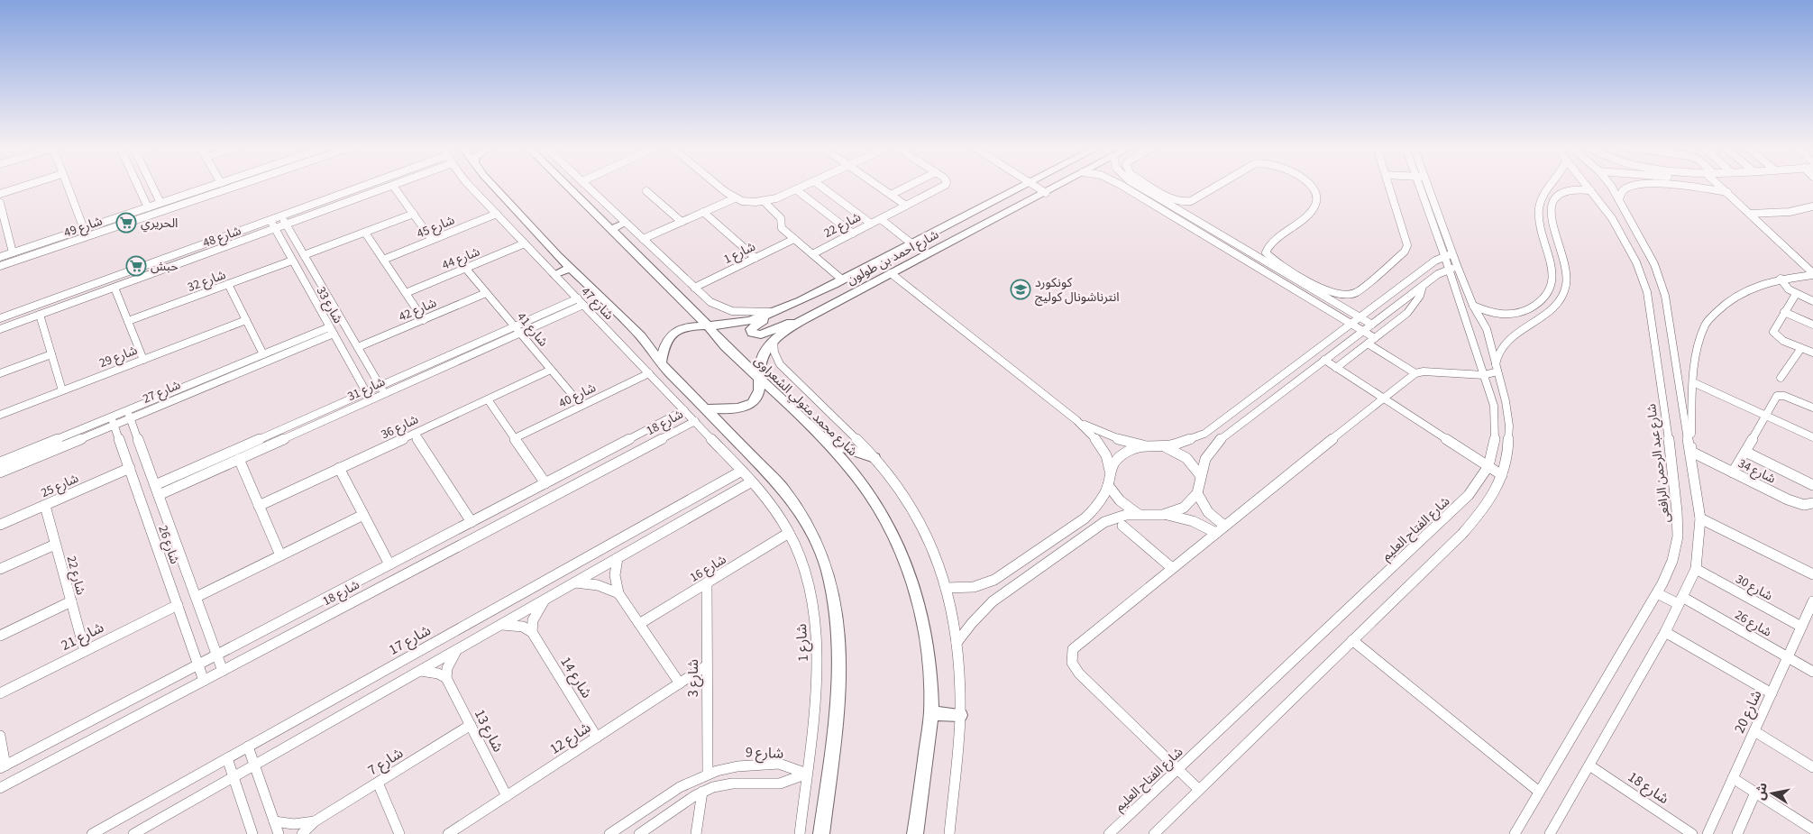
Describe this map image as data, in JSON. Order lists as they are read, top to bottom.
{
  "streets": {
    "street": [
      "شارع 22",
      "شارع 49",
      "شارع 45",
      "شارع 48",
      "شارع 1",
      "شارع احمد بن طولون",
      "شارع 44",
      "شارع 32",
      "شارع 47",
      "شارع 33",
      "شارع 42",
      "شارع 41",
      "شارع 29",
      "شارع 31",
      "شارع 27",
      "شارع 40",
      "شارع محمد متولي الشعراوى",
      "شارع 18",
      "شارع 36",
      "شارع عبد الرحمن الرافعى",
      "شارع 34",
      "شارع 25",
      "شارع الفتاح العليم",
      "شارع 26",
      "شارع 16",
      "شارع 30",
      "شارع 21",
      "شارع 17",
      "شارع 14",
      "شارع 3",
      "شارع 20",
      "شارع 13",
      "شارع 12",
      "شارع 9",
      "شارع 7"
    ]
  },
  "crossings": [
    ["شارع 22", "شارع 25"],
    ["شارع 22", "شارع 21"],
    ["شارع 45", "شارع 47"],
    ["شارع 48", "شارع 33"],
    ["شارع 1", "شارع 47"],
    ["شارع 1", "شارع 16"],
    ["شارع 1", "شارع 17"],
    ["شارع 1", "شارع 9"],
    ["شارع احمد بن طولون", "شارع محمد متولي الشعراوى"],
    ["شارع 44", "شارع 47"],
    ["شارع 44", "شارع 41"],
    ["شارع 32", "شارع 33"],
    ["شارع 47", "شارع 31"],
    ["شارع 47", "شارع 40"],
    ["شارع 47", "شارع 18"],
    ["شارع 47", "شارع 17"],
    ["شارع 33", "شارع 42"],
    ["شارع 33", "شارع 31"],
    ["شارع 33", "شارع 27"],
    ["شارع 42", "شارع 41"],
    ["شارع 41", "شارع 31"],
    ["شارع 41", "شارع 40"],
    ["شارع 41", "شارع 36"],
    ["شارع 31", "شارع 26"],
    ["شارع 27", "شارع 26"],
    ["شارع 18", "شارع 26"],
    ["شارع عبد الرحمن الرافعى", "شارع 26"],
    ["شارع 25", "شارع 26"],
    ["شارع 26", "شارع 21"],
    ["شارع 26", "شارع 20"],
    ["شارع 16", "شارع 3"],
    ["شارع 30", "شارع 20"],
    ["شارع 14", "شارع 12"],
    ["شارع 3", "شارع 12"],
    ["شارع 3", "شارع 9"],
    ["شارع 13", "شارع 12"],
    ["شارع 13", "شارع 7"]
  ],
  "places": {
    "supermarket": ["الحريري", "حبش"],
    "school or university": ["كونكورد انترناشونال كوليج"]
  },
  "north": "left"
}
